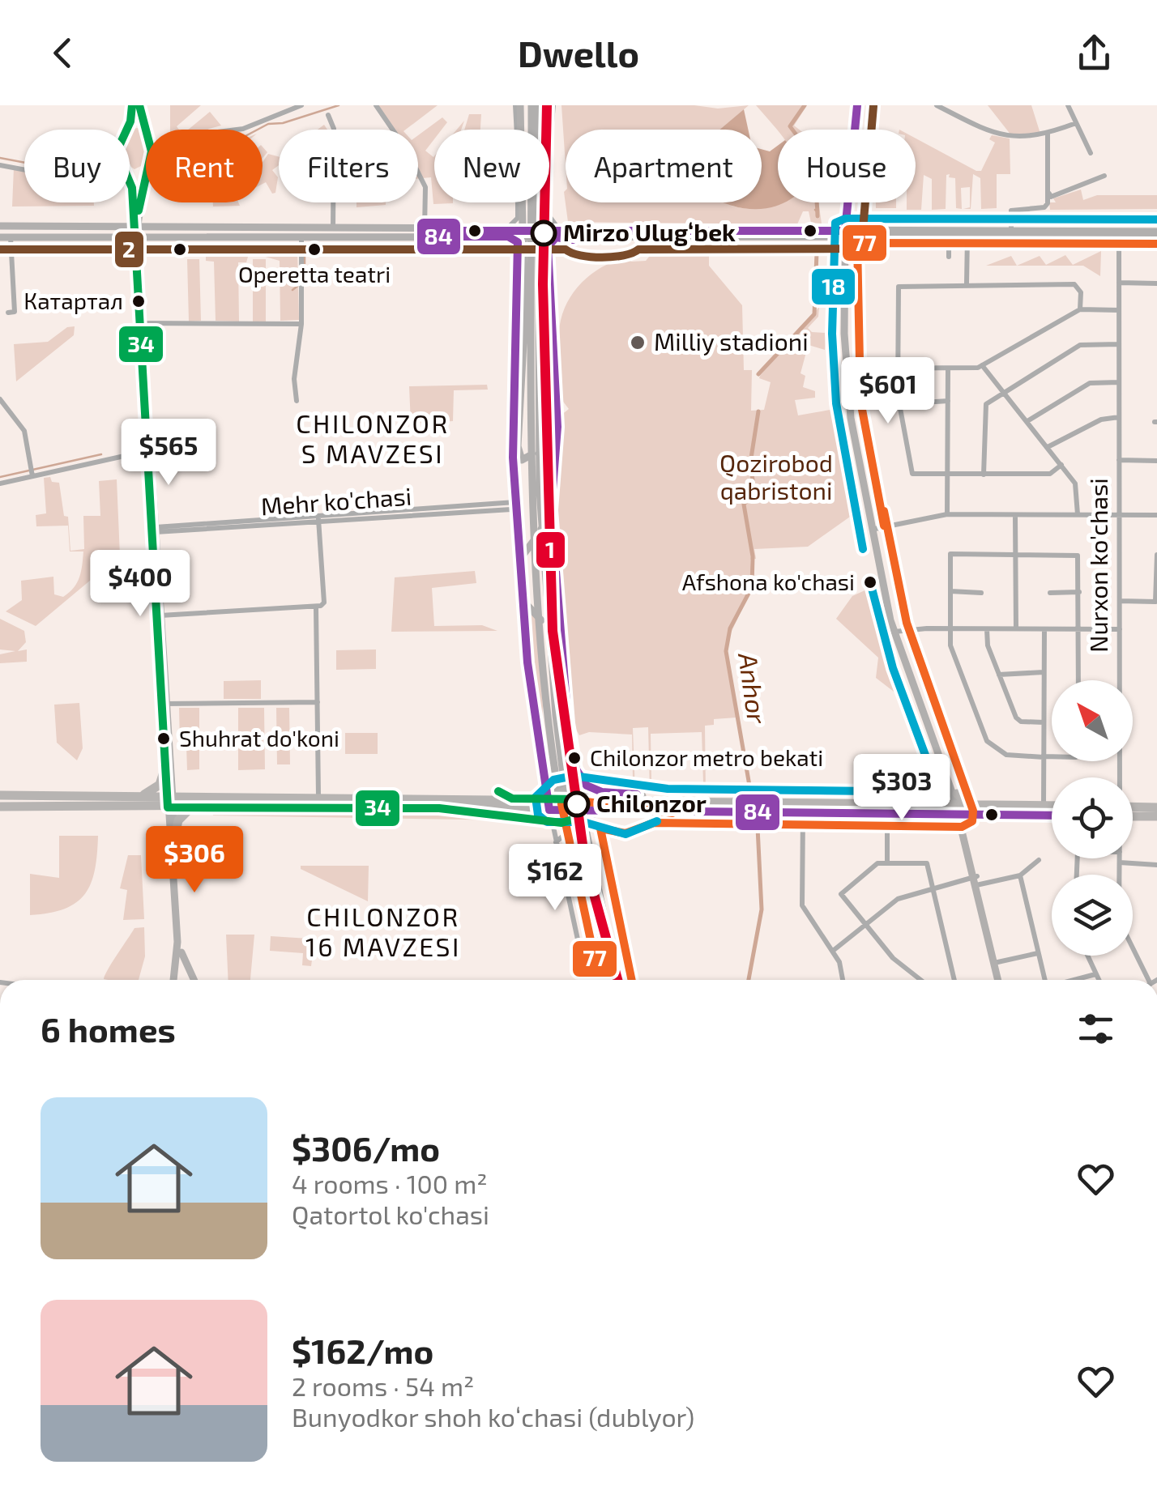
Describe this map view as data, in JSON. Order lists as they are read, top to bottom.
{
  "streets": {
    "street": ["Mehr ko'chasi", "Nurxon ko'chasi"]
  },
  "districts": ["CHILONZOR S MAVZESI", "CHILONZOR 16 MAVZESI"],
  "water": ["Anhor"],
  "parks": ["Qozirobod qabristoni"],
  "places": [
    "Mirzo Ulugʻbek",
    "Operetta teatri",
    "Катартал",
    "Milliy stadioni",
    "Afshona ko'chasi",
    "Shuhrat do'koni",
    "Chilonzor metro bekati",
    "Chilonzor"
  ],
  "lines": [
    "transit line 1",
    "transit line 84",
    "transit line 34",
    "transit line 2",
    "transit line 18",
    "transit line 77"
  ],
  "north": "top left",
  "page": {
    "header": "Dwello",
    "chip": [
      "Buy",
      "Rent",
      "Filters",
      "New",
      "Apartment",
      "House"
    ],
    "price": [
      "$601",
      "$565",
      "$400",
      "$303",
      "$306",
      "$162"
    ],
    "heading": "6 homes",
    "list": [
      {
        "name": "$306/mo",
        "note": "4 rooms · 100 m² · Qatortol ko'chasi"
      },
      {
        "name": "$162/mo",
        "note": "2 rooms · 54 m² · Bunyodkor shoh koʻchasi (dublyor)"
      }
    ]
  }
}
